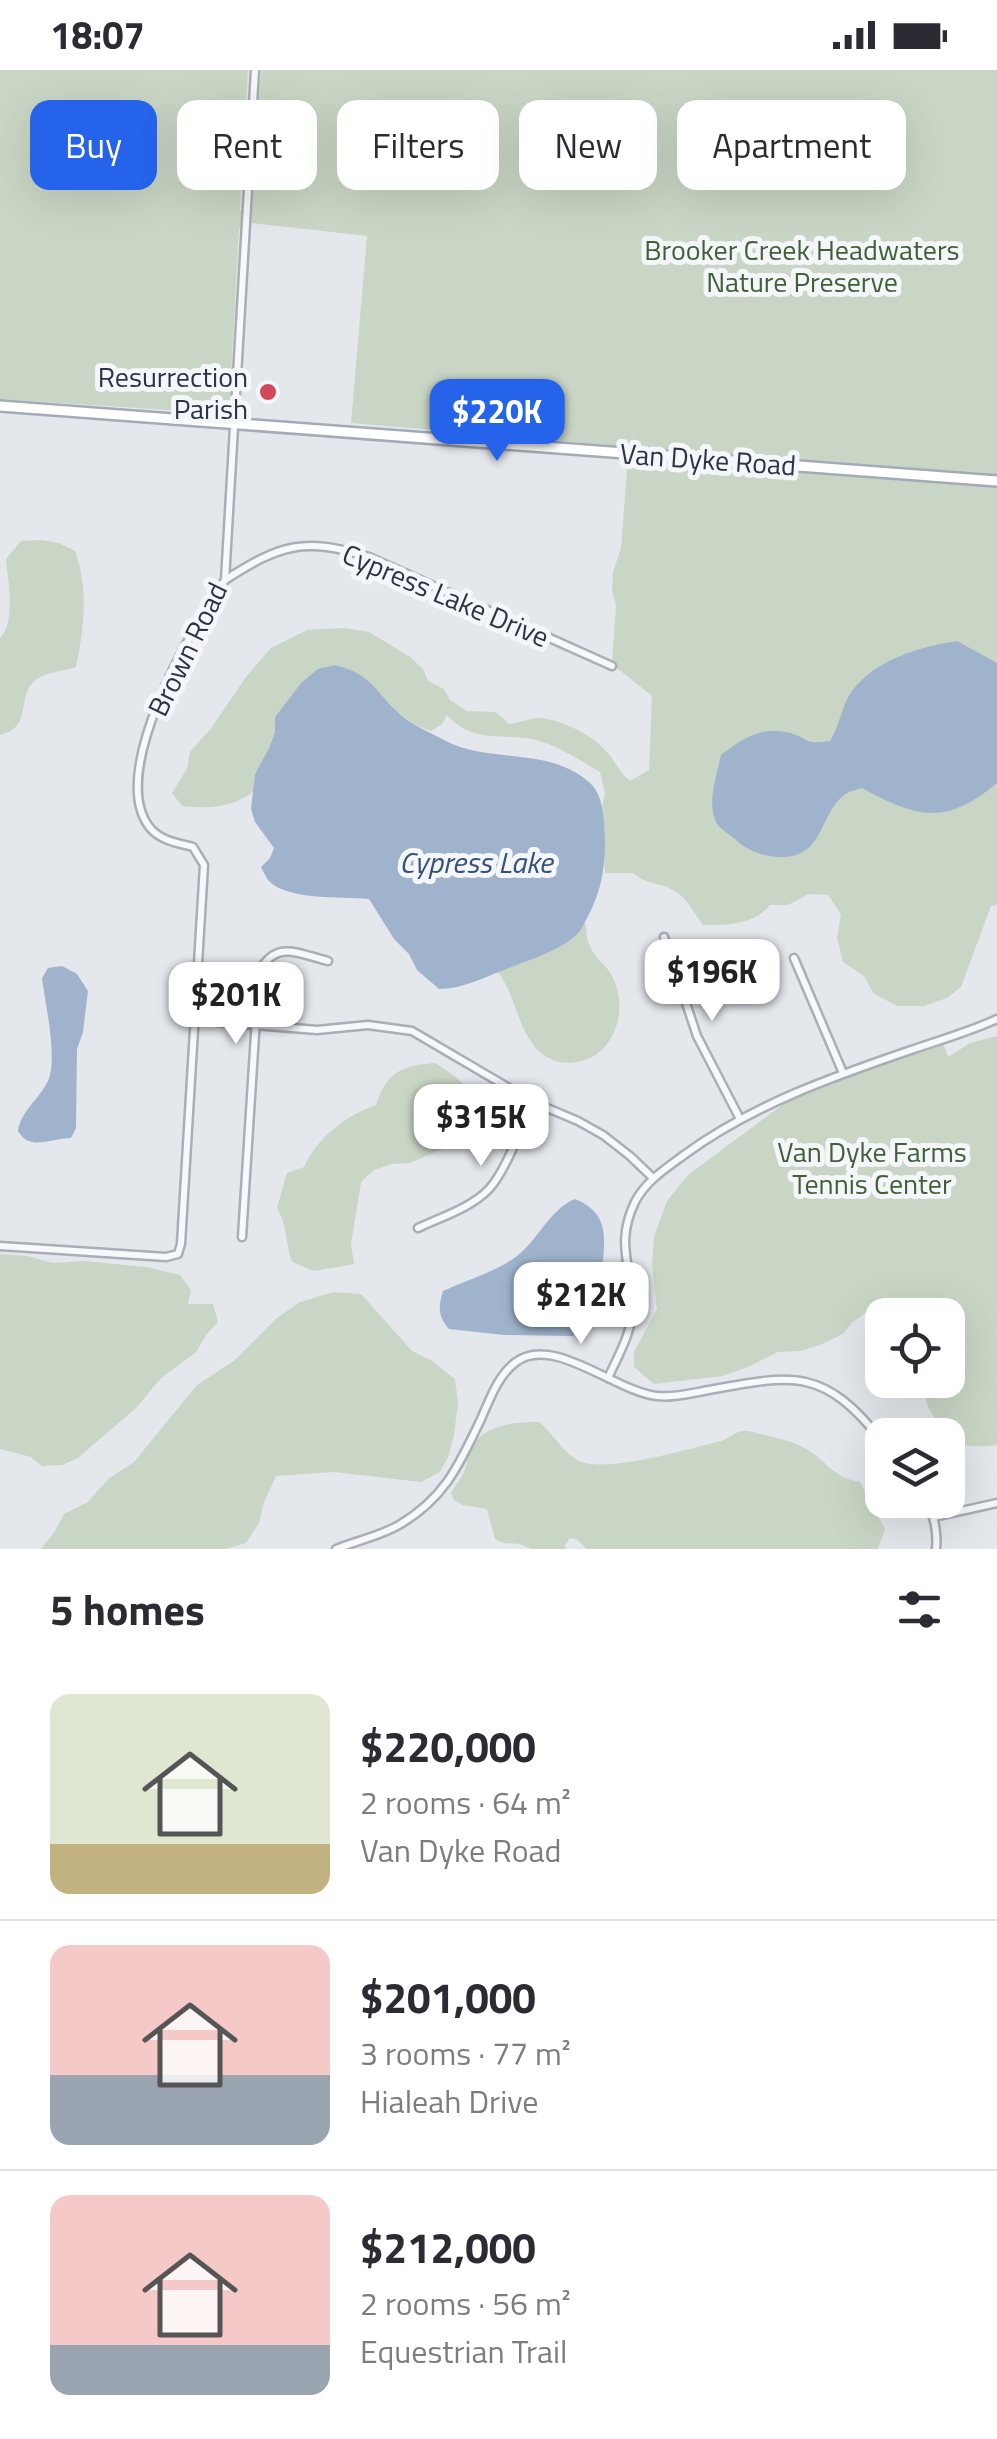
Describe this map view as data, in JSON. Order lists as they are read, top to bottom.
{
  "streets": {
    "main road": ["Van Dyke Road"],
    "street": ["Cypress Lake Drive", "Brown Road"]
  },
  "crossings": [
    ["Van Dyke Road", "Brown Road"],
    ["Cypress Lake Drive", "Brown Road"]
  ],
  "water": ["Cypress Lake"],
  "parks": ["Brooker Creek Headwaters Nature Preserve", "Van Dyke Farms Tennis Center"],
  "places": ["Resurrection Parish"],
  "page": {
    "status": "18:07",
    "chip": [
      "Buy",
      "Rent",
      "Filters",
      "New",
      "Apartment"
    ],
    "price": [
      "$220K",
      "$196K",
      "$201K",
      "$315K",
      "$212K"
    ],
    "heading": "5 homes",
    "list": [
      {
        "name": "$220,000",
        "note": "2 rooms · 64 m² · Van Dyke Road"
      },
      {
        "name": "$201,000",
        "note": "3 rooms · 77 m² · Hialeah Drive"
      },
      {
        "name": "$212,000",
        "note": "2 rooms · 56 m² · Equestrian Trail"
      }
    ]
  }
}
